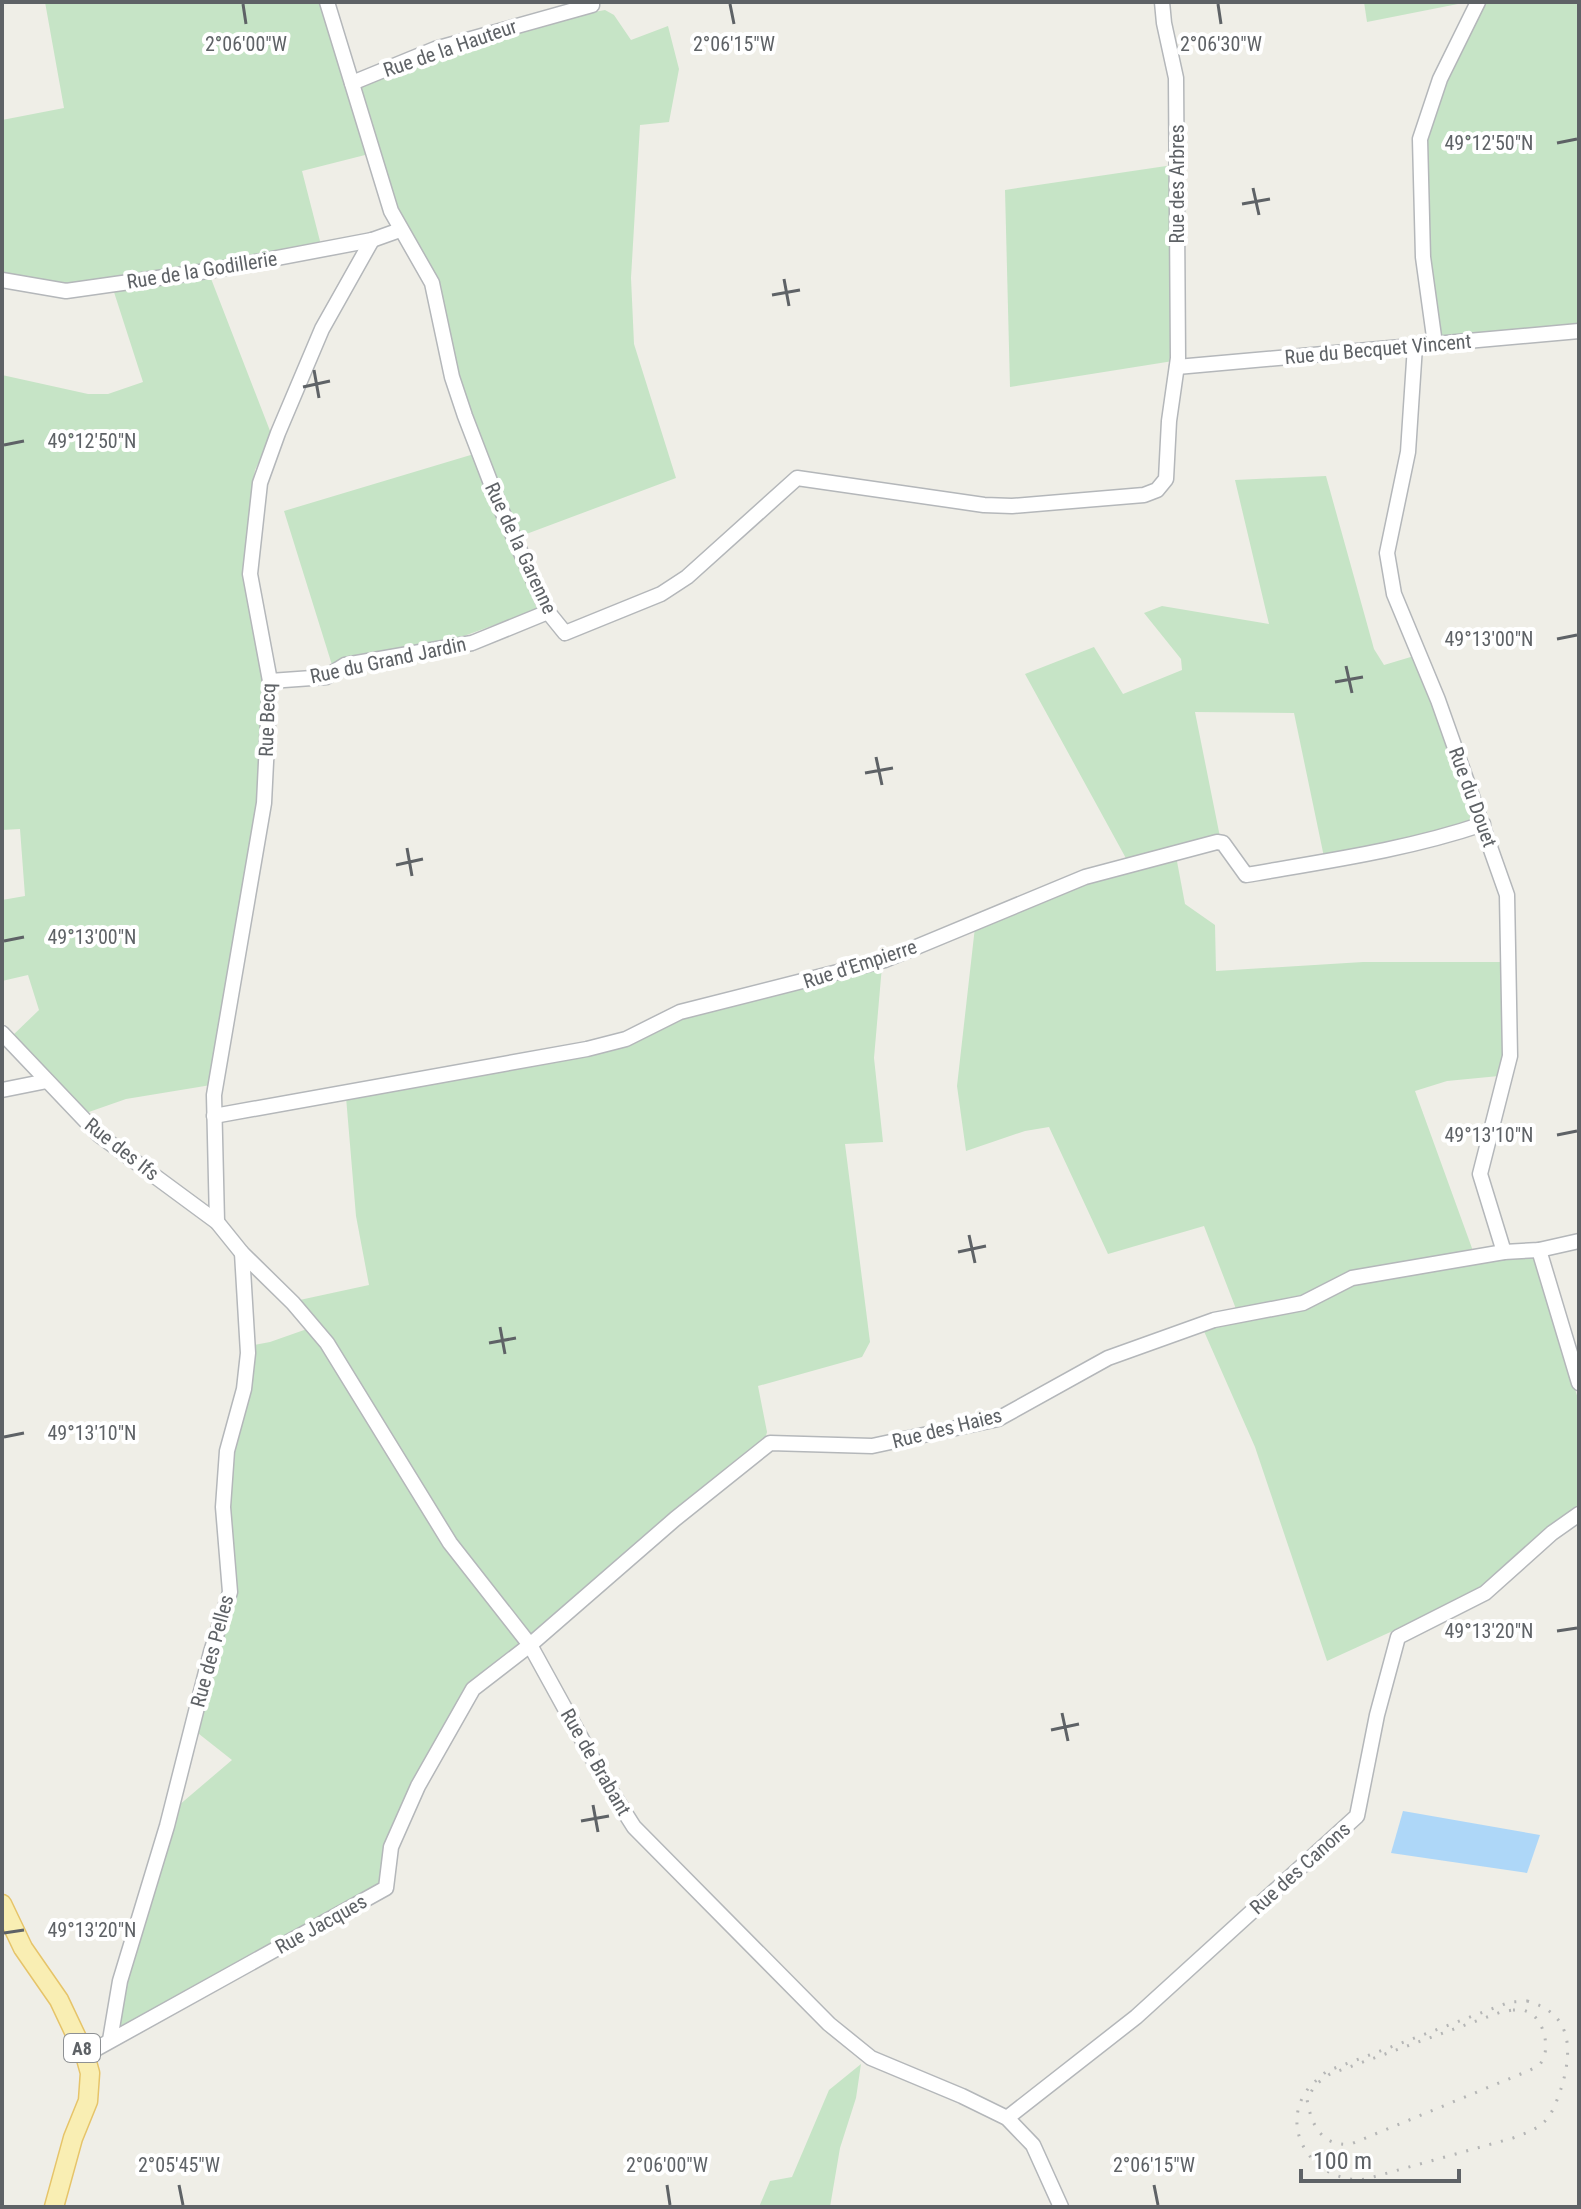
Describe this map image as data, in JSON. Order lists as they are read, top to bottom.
{
  "streets": {
    "main road": ["A8"],
    "street": [
      "Rue de la Hauteur",
      "Rue des Arbres",
      "Rue de la Godillerie",
      "Rue du Becquet Vincent",
      "Rue de la Garenne",
      "Rue du Grand Jardin",
      "Rue Becq",
      "Rue du Douet",
      "Rue d'Empierre",
      "Rue des Ifs",
      "Rue des Haies",
      "Rue des Pelles",
      "Rue de Brabant",
      "Rue des Canons",
      "Rue Jacques"
    ]
  },
  "crossings": [
    ["Rue de la Hauteur", "Rue de la Garenne"],
    ["Rue des Arbres", "Rue du Becquet Vincent"],
    ["Rue des Arbres", "Rue de la Garenne"],
    ["Rue de la Godillerie", "Rue de la Garenne"],
    ["Rue de la Godillerie", "Rue Becq"],
    ["Rue du Becquet Vincent", "Rue de la Garenne"],
    ["Rue du Becquet Vincent", "Rue du Douet"],
    ["Rue de la Garenne", "Rue du Grand Jardin"],
    ["Rue du Grand Jardin", "Rue Becq"],
    ["Rue Becq", "Rue d'Empierre"],
    ["Rue Becq", "Rue des Ifs"],
    ["Rue Becq", "Rue de Brabant"],
    ["Rue du Douet", "Rue d'Empierre"],
    ["Rue du Douet", "Rue des Haies"],
    ["Rue des Ifs", "Rue de Brabant"],
    ["Rue des Haies", "Rue de Brabant"],
    ["Rue des Haies", "Rue Jacques"],
    ["Rue des Pelles", "Rue de Brabant"],
    ["Rue des Pelles", "Rue Jacques"],
    ["Rue de Brabant", "Rue des Canons"],
    ["Rue de Brabant", "Rue Jacques"],
    ["Rue Jacques", "A8"]
  ],
  "scale_bar": "100 m",
  "coordinates": [
    "2°06'00\"W",
    "2°06'15\"W",
    "2°06'30\"W",
    "49°12'50\"N",
    "49°13'00\"N",
    "49°13'10\"N",
    "49°13'20\"N",
    "2°05'45\"W"
  ]
}
